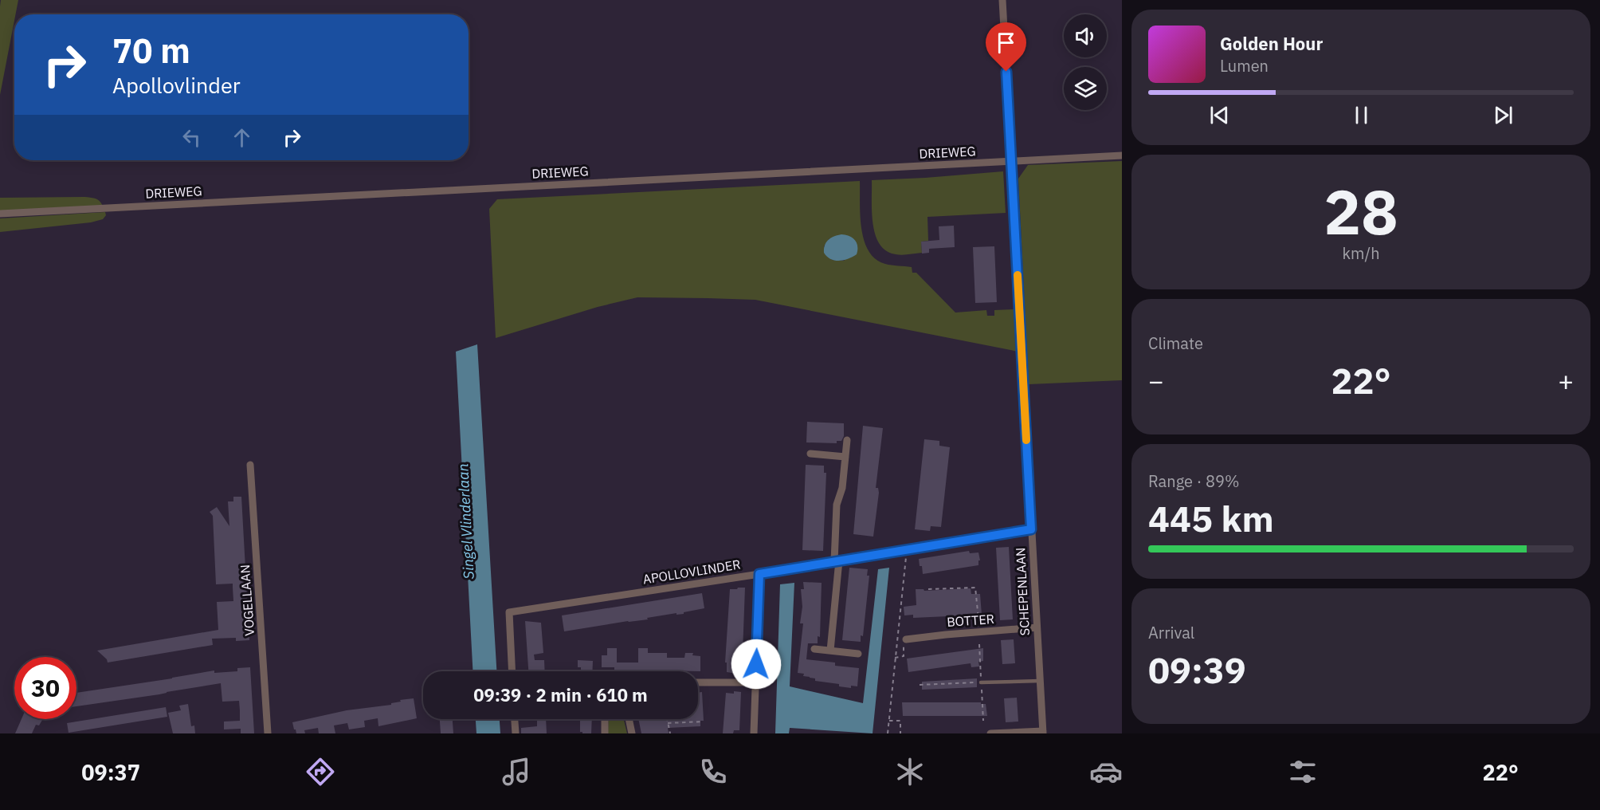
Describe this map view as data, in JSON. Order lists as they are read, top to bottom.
{
  "streets": {
    "street": [
      "DRIEWEG",
      "APOLLOVLINDER",
      "SCHEPENLAAN",
      "VOGELLAAN",
      "BOTTER"
    ]
  },
  "crossings": [
    ["DRIEWEG", "SCHEPENLAAN"],
    ["APOLLOVLINDER", "SCHEPENLAAN"],
    ["SCHEPENLAAN", "BOTTER"]
  ],
  "water": ["Singel Vlinderlaan"],
  "page": {
    "turn": ["70 m", "Apollovlinder"],
    "song": ["Golden Hour", "Lumen"],
    "tile": [
      ["28", "km/h"],
      "Climate",
      ["Range · 89%", "445 km"],
      ["Arrival", "09:39"]
    ],
    "heat": ["−", "22°", "+"],
    "limit": "30",
    "trip": "09:39 · 2 min · 610 m",
    "tabs": ["09:37", "22°"]
  }
}
